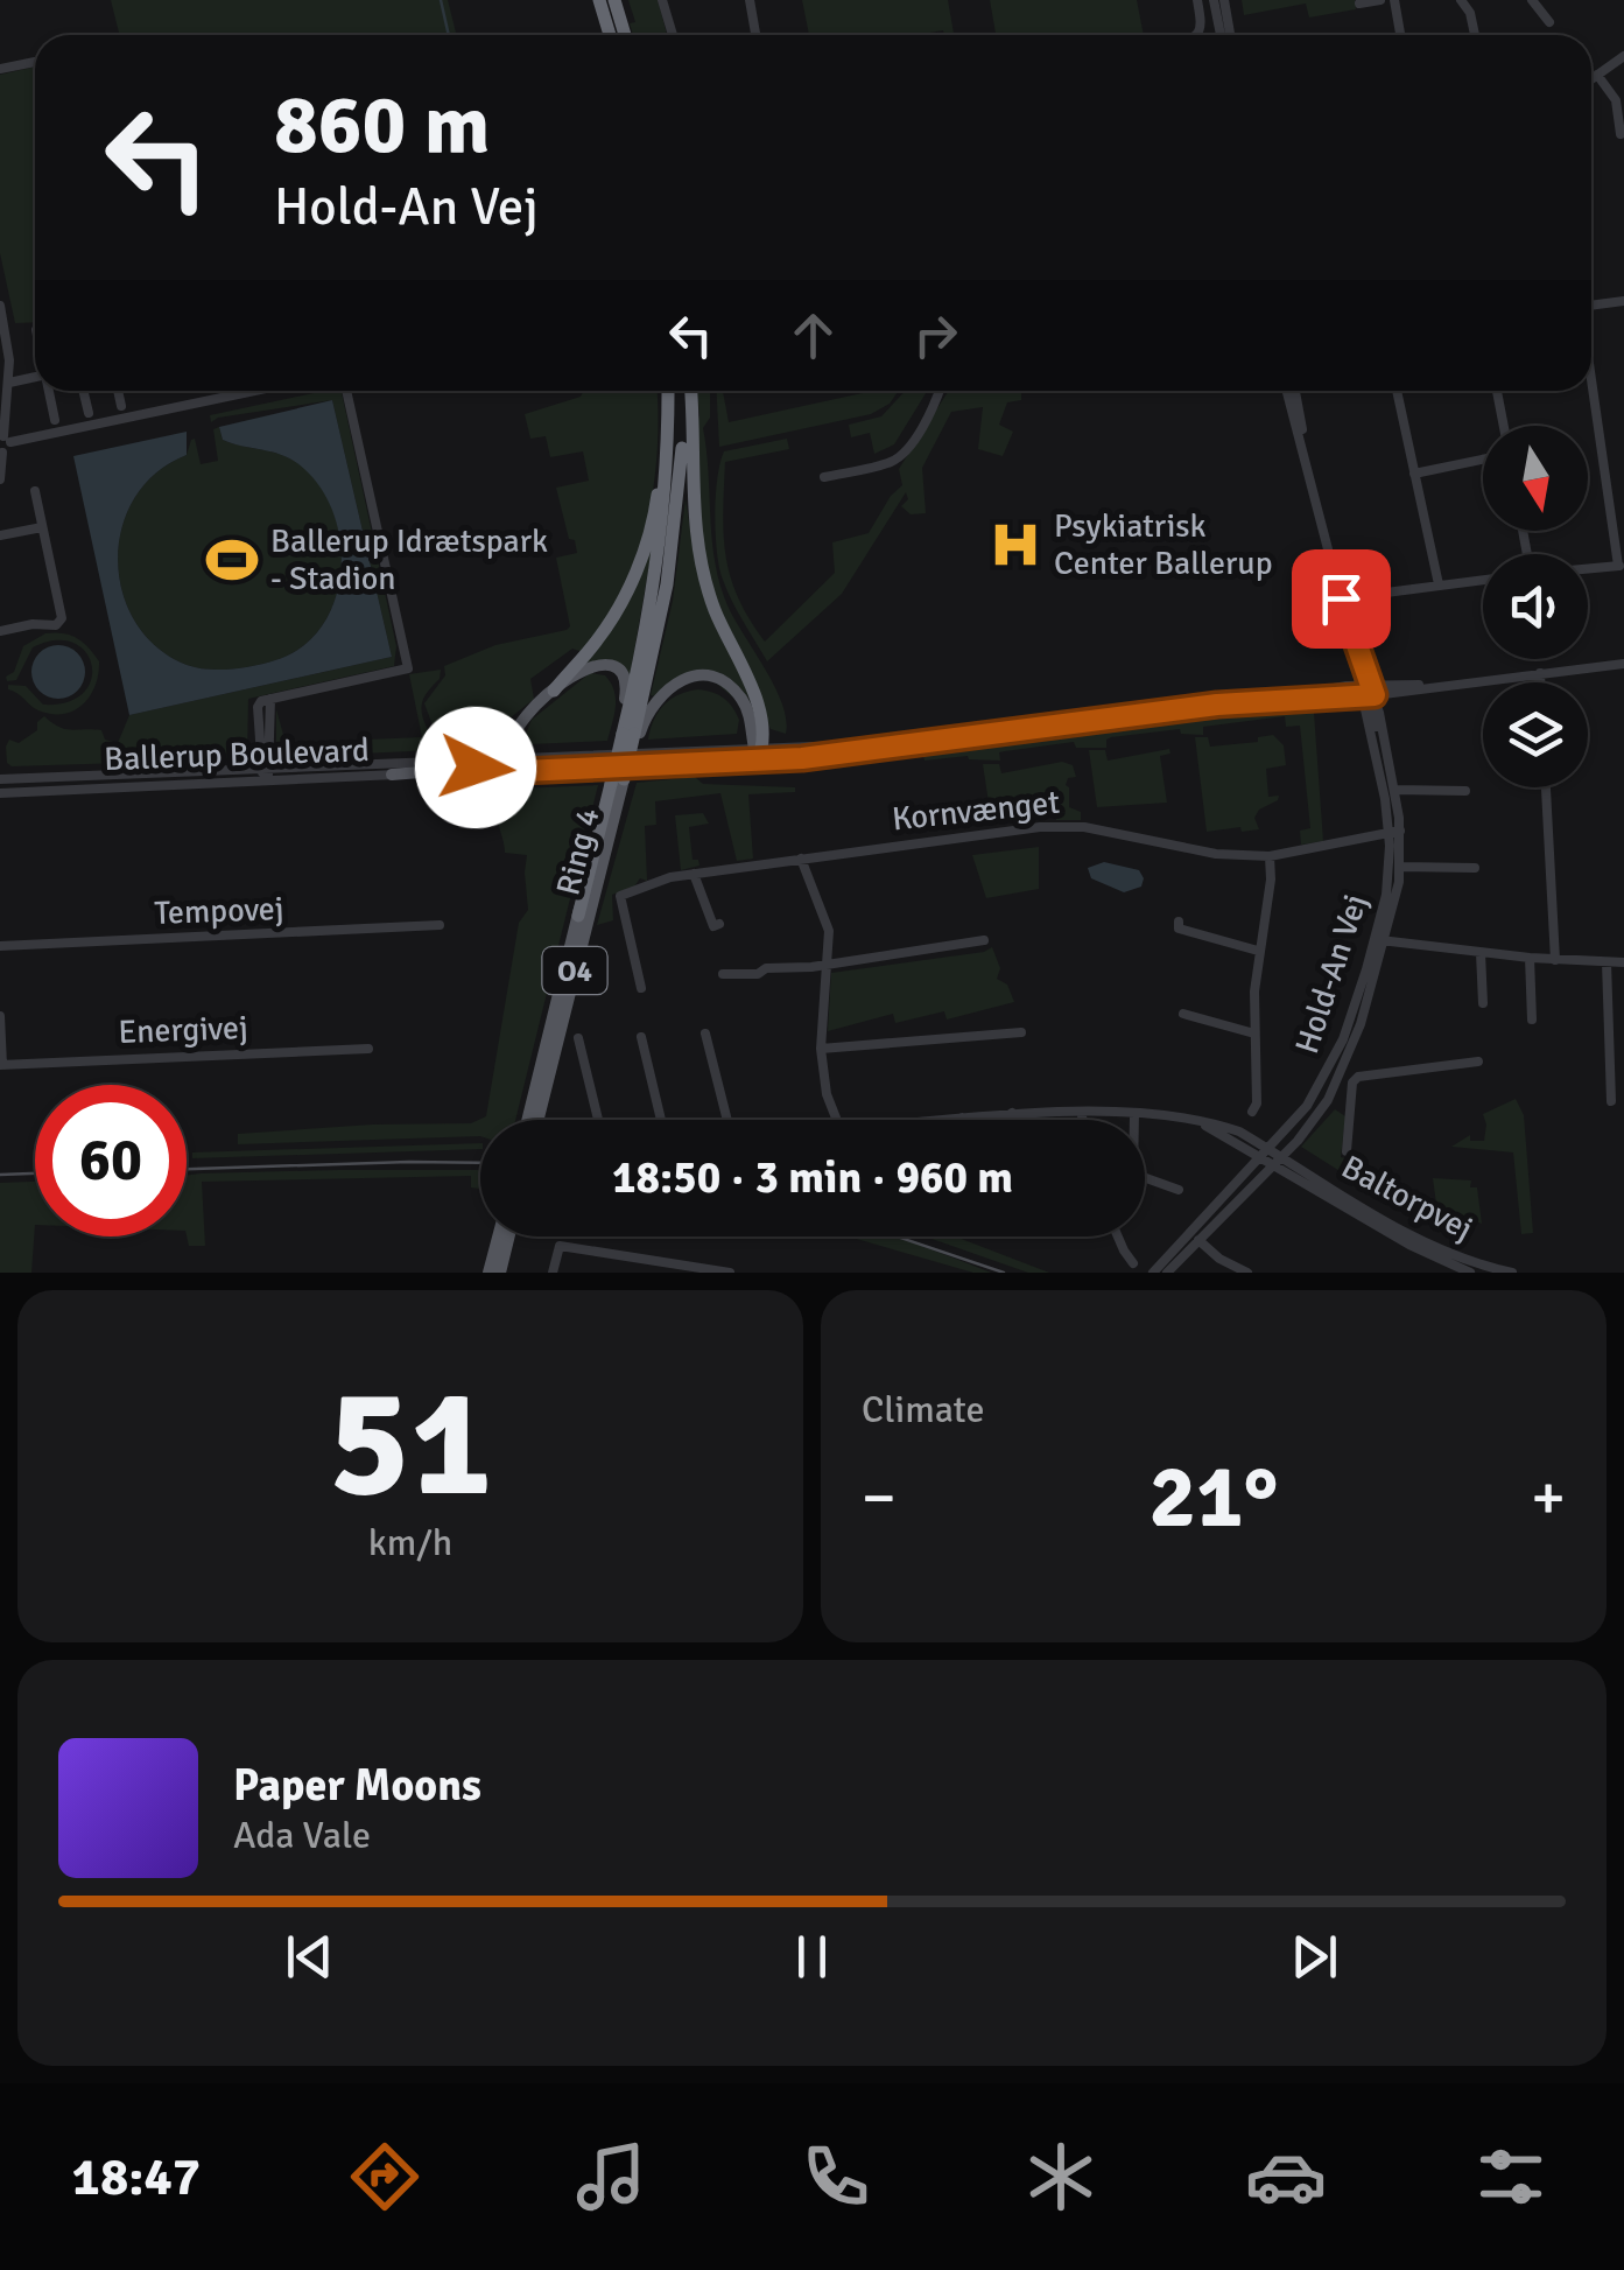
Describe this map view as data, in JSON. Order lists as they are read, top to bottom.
{
  "streets": {
    "highway": ["O4"],
    "main road": ["Ring 4"],
    "street": [
      "Ballerup Boulevard",
      "Kornvænget",
      "Tempovej",
      "Hold-An Vej",
      "Energivej",
      "Baltorpvej"
    ]
  },
  "crossings": [
    ["Ballerup Boulevard", "Hold-An Vej"],
    ["Kornvænget", "Hold-An Vej"],
    ["Ring 4", "O4"],
    ["Hold-An Vej", "Baltorpvej"]
  ],
  "places": {
    "hospital": ["Psykiatrisk Center Ballerup"],
    "sports": ["Ballerup Idrætspark - Stadion"]
  },
  "north": "bottom",
  "page": {
    "turn": ["860 m", "Hold-An Vej"],
    "limit": "60",
    "trip": "18:50 · 3 min · 960 m",
    "tile": [
      ["51", "km/h"],
      "Climate"
    ],
    "heat": ["−", "21°", "+"],
    "song": ["Paper Moons", "Ada Vale"],
    "tabs": "18:47"
  }
}
